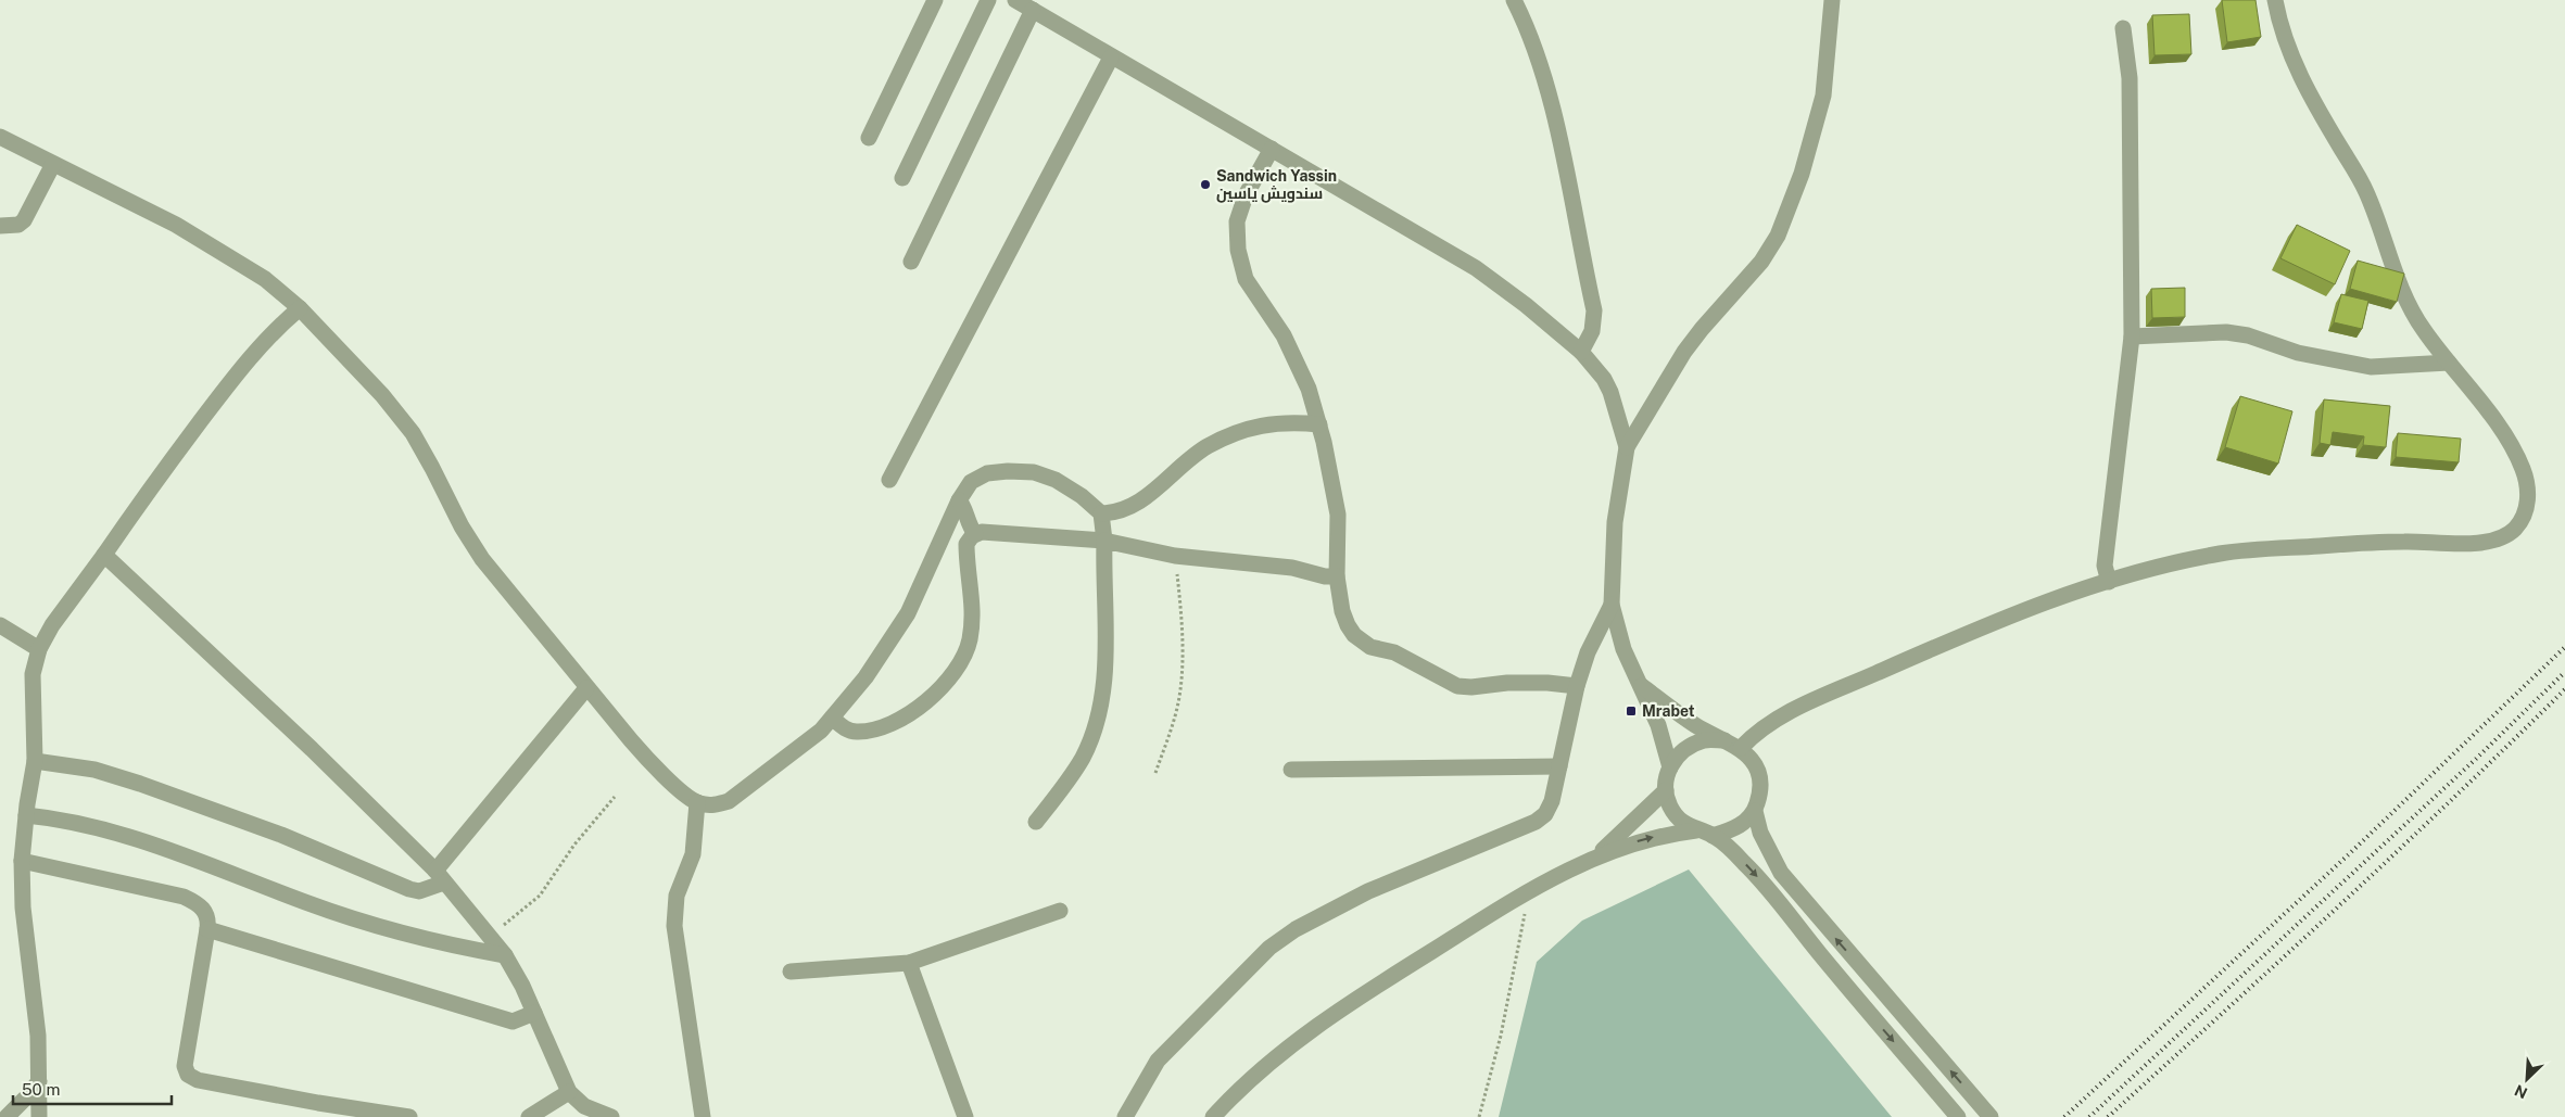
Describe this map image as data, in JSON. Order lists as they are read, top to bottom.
{
  "places": {
    "other": ["Sandwich Yassin سندويش ياسين"],
    "transit": ["Mrabet"]
  },
  "scale_bar": "50 m",
  "north": "bottom left"
}
